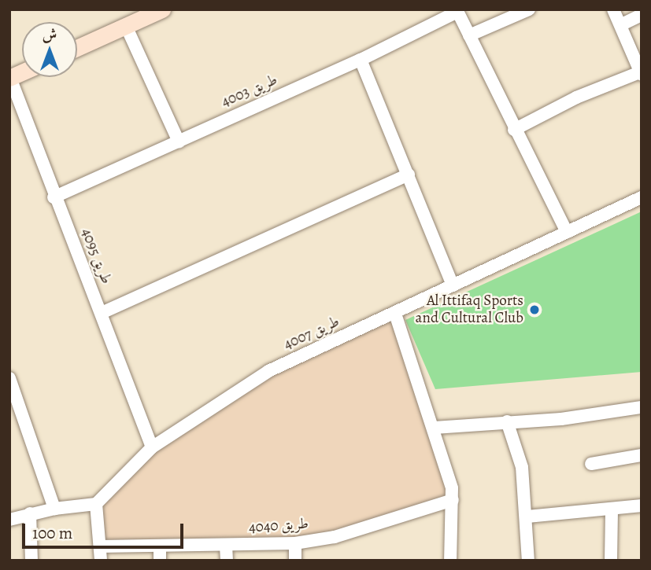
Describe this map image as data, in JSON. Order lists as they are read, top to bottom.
{
  "streets": {
    "street": [
      "طريق 4003",
      "طريق 4095",
      "طريق 4007",
      "طريق 4040"
    ]
  },
  "crossings": [
    ["طريق 4003", "طريق 4095"],
    ["طريق 4095", "طريق 4007"]
  ],
  "places": ["Al Ittifaq Sports and Cultural Club"],
  "scale_bar": "100 m",
  "north": "top"
}
